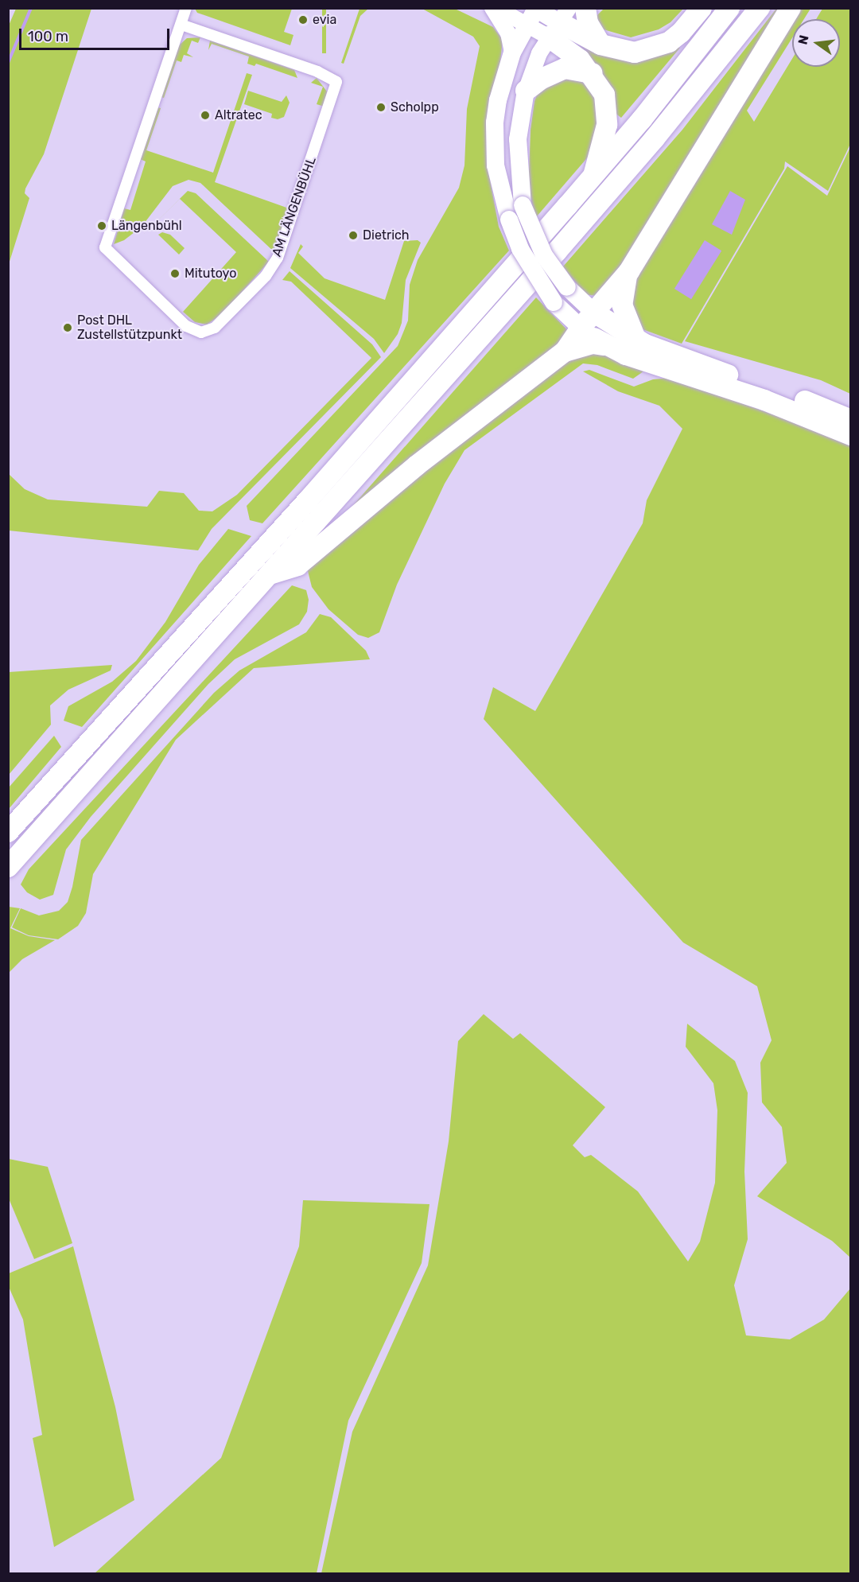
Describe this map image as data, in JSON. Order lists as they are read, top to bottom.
{
  "streets": {
    "street": ["AM LÄNGENBÜHL"]
  },
  "places": [
    "evia",
    "Scholpp",
    "Altratec",
    "Längenbühl",
    "Dietrich",
    "Mitutoyo",
    "Post DHL Zustellstützpunkt"
  ],
  "scale_bar": "100 m",
  "north": "left"
}
